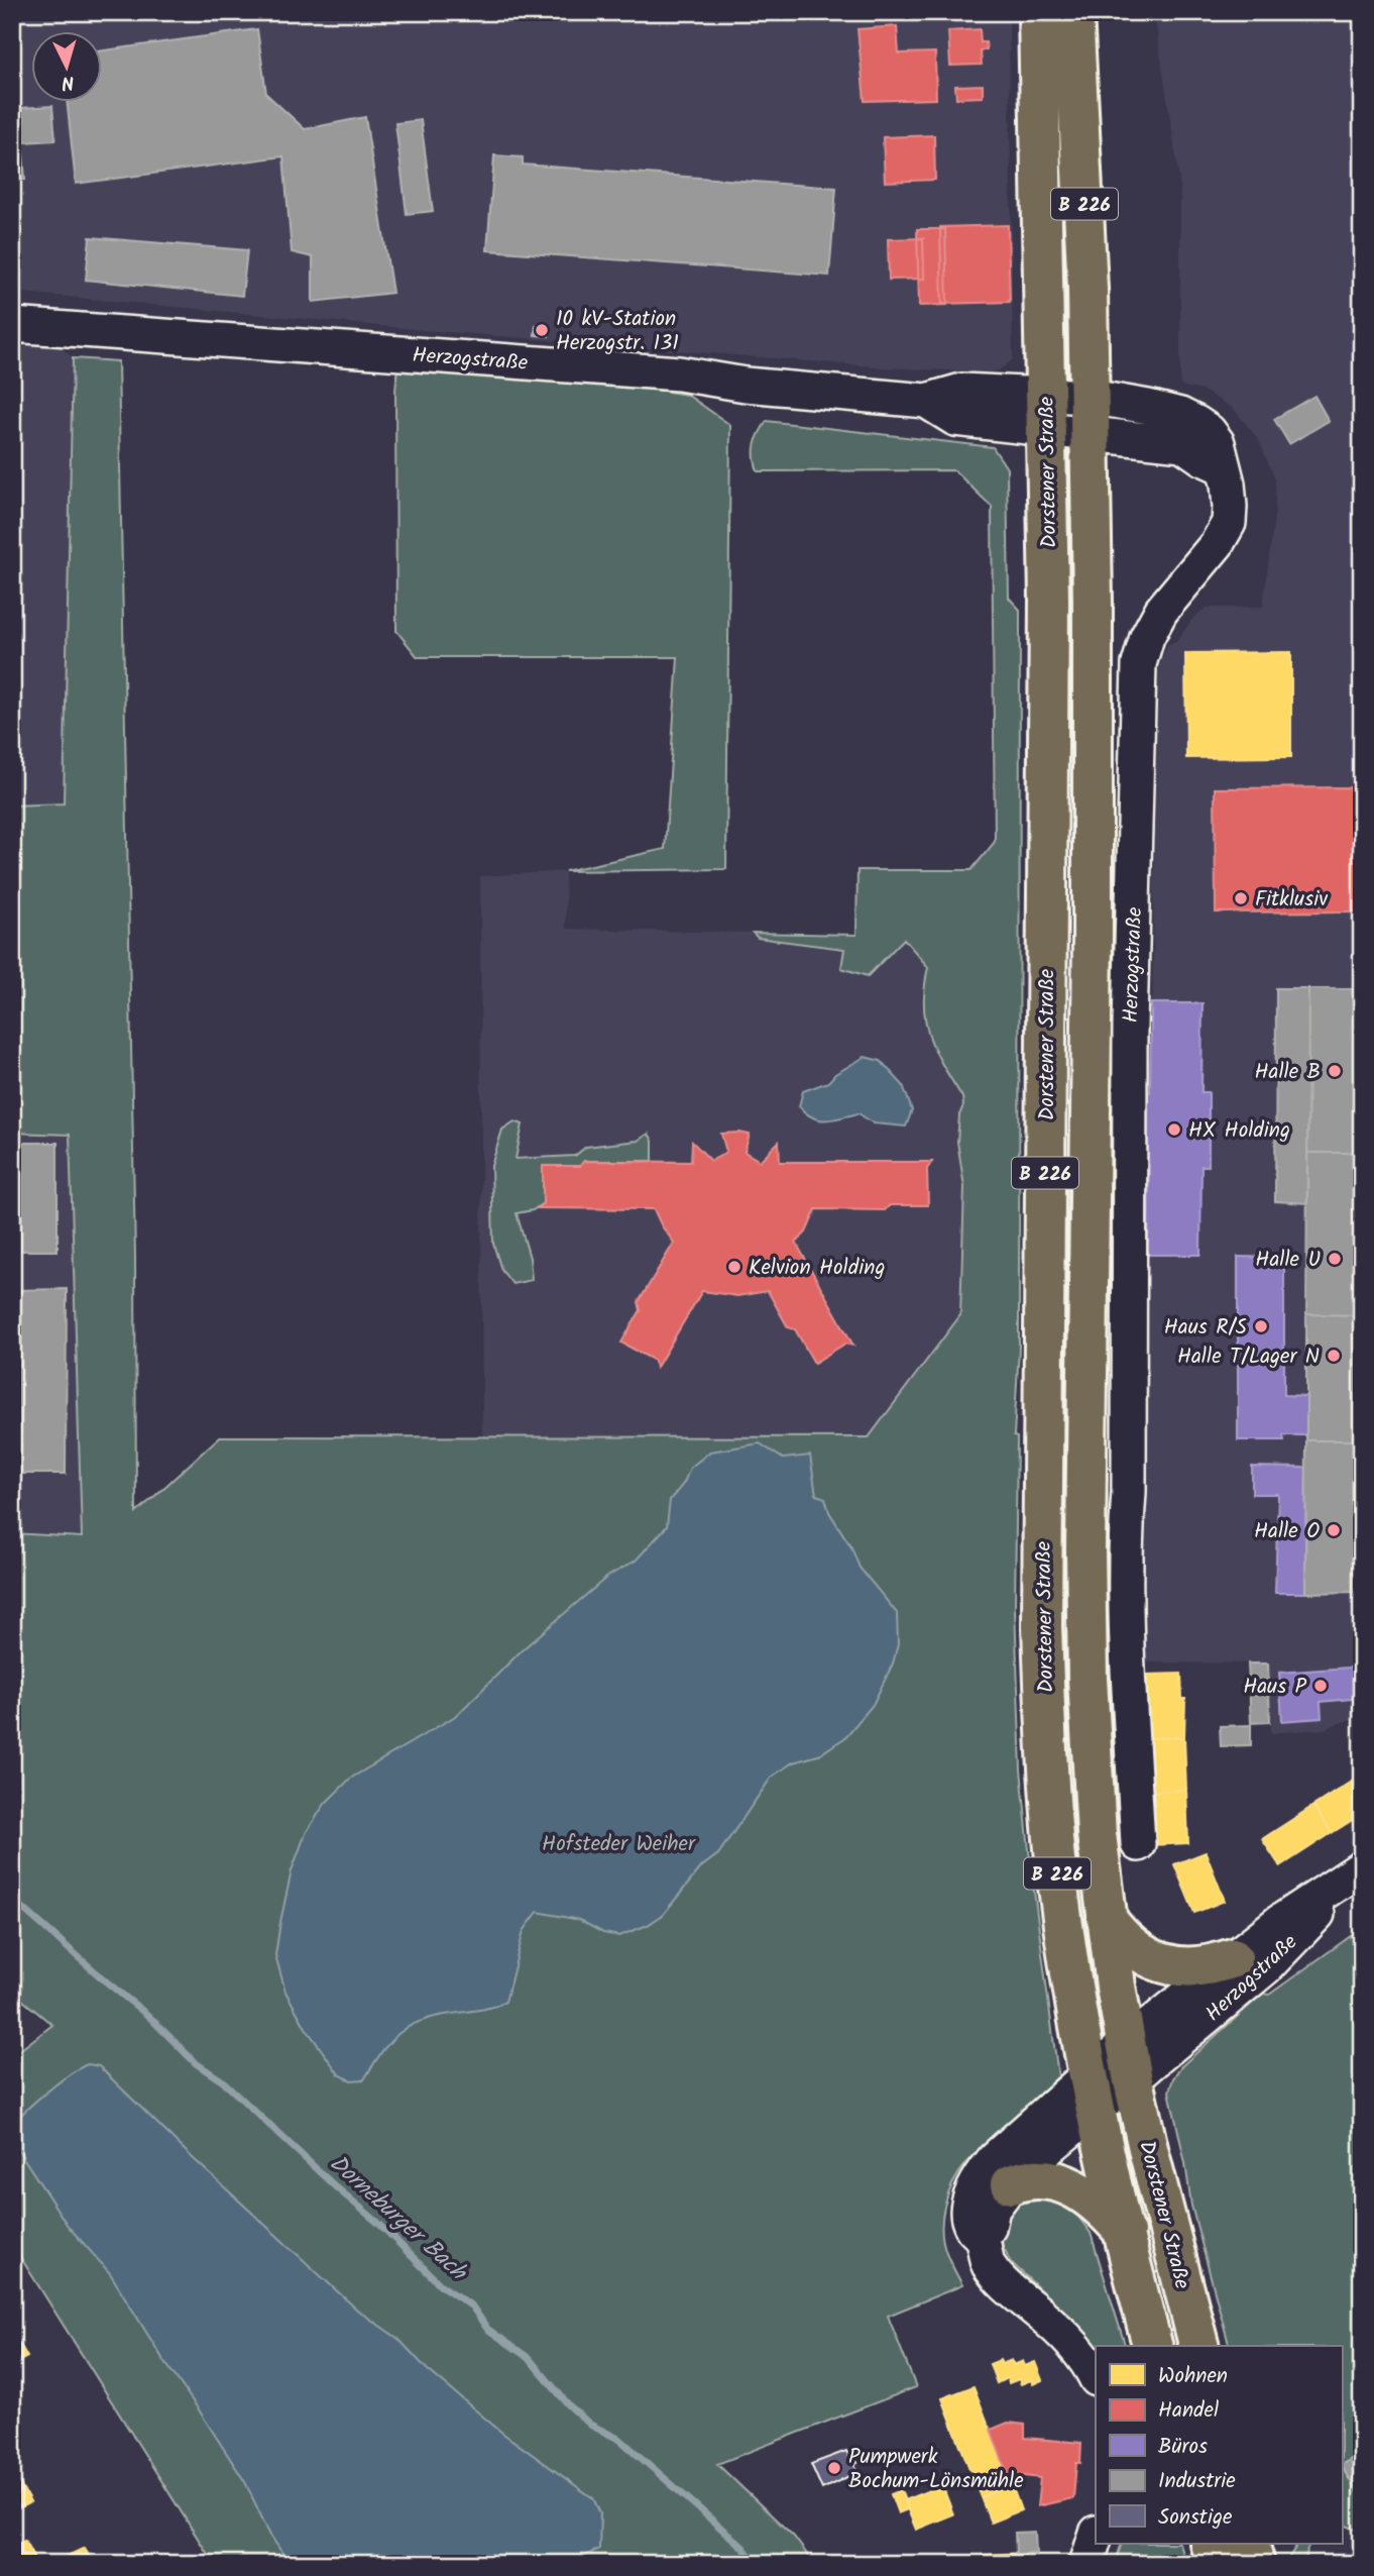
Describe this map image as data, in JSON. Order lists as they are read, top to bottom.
{
  "streets": {
    "main road": ["B 226", "Dorstener Straße"],
    "street": ["Herzogstraße"]
  },
  "crossings": [
    ["Herzogstraße", "Dorstener Straße"]
  ],
  "water": ["Dorneburger Bach"],
  "parks": ["Hofsteder Weiher"],
  "places": [
    "10 kV-Station Herzogstr. 131",
    "Fitklusiv",
    "Halle B",
    "HX Holding",
    "Halle U",
    "Kelvion Holding",
    "Haus R/S",
    "Halle T/Lager N",
    "Halle O",
    "Haus P",
    "Pumpwerk Bochum-Lönsmühle"
  ],
  "legend": [
    "Wohnen",
    "Handel",
    "Büros",
    "Industrie",
    "Sonstige"
  ],
  "north": "bottom"
}
